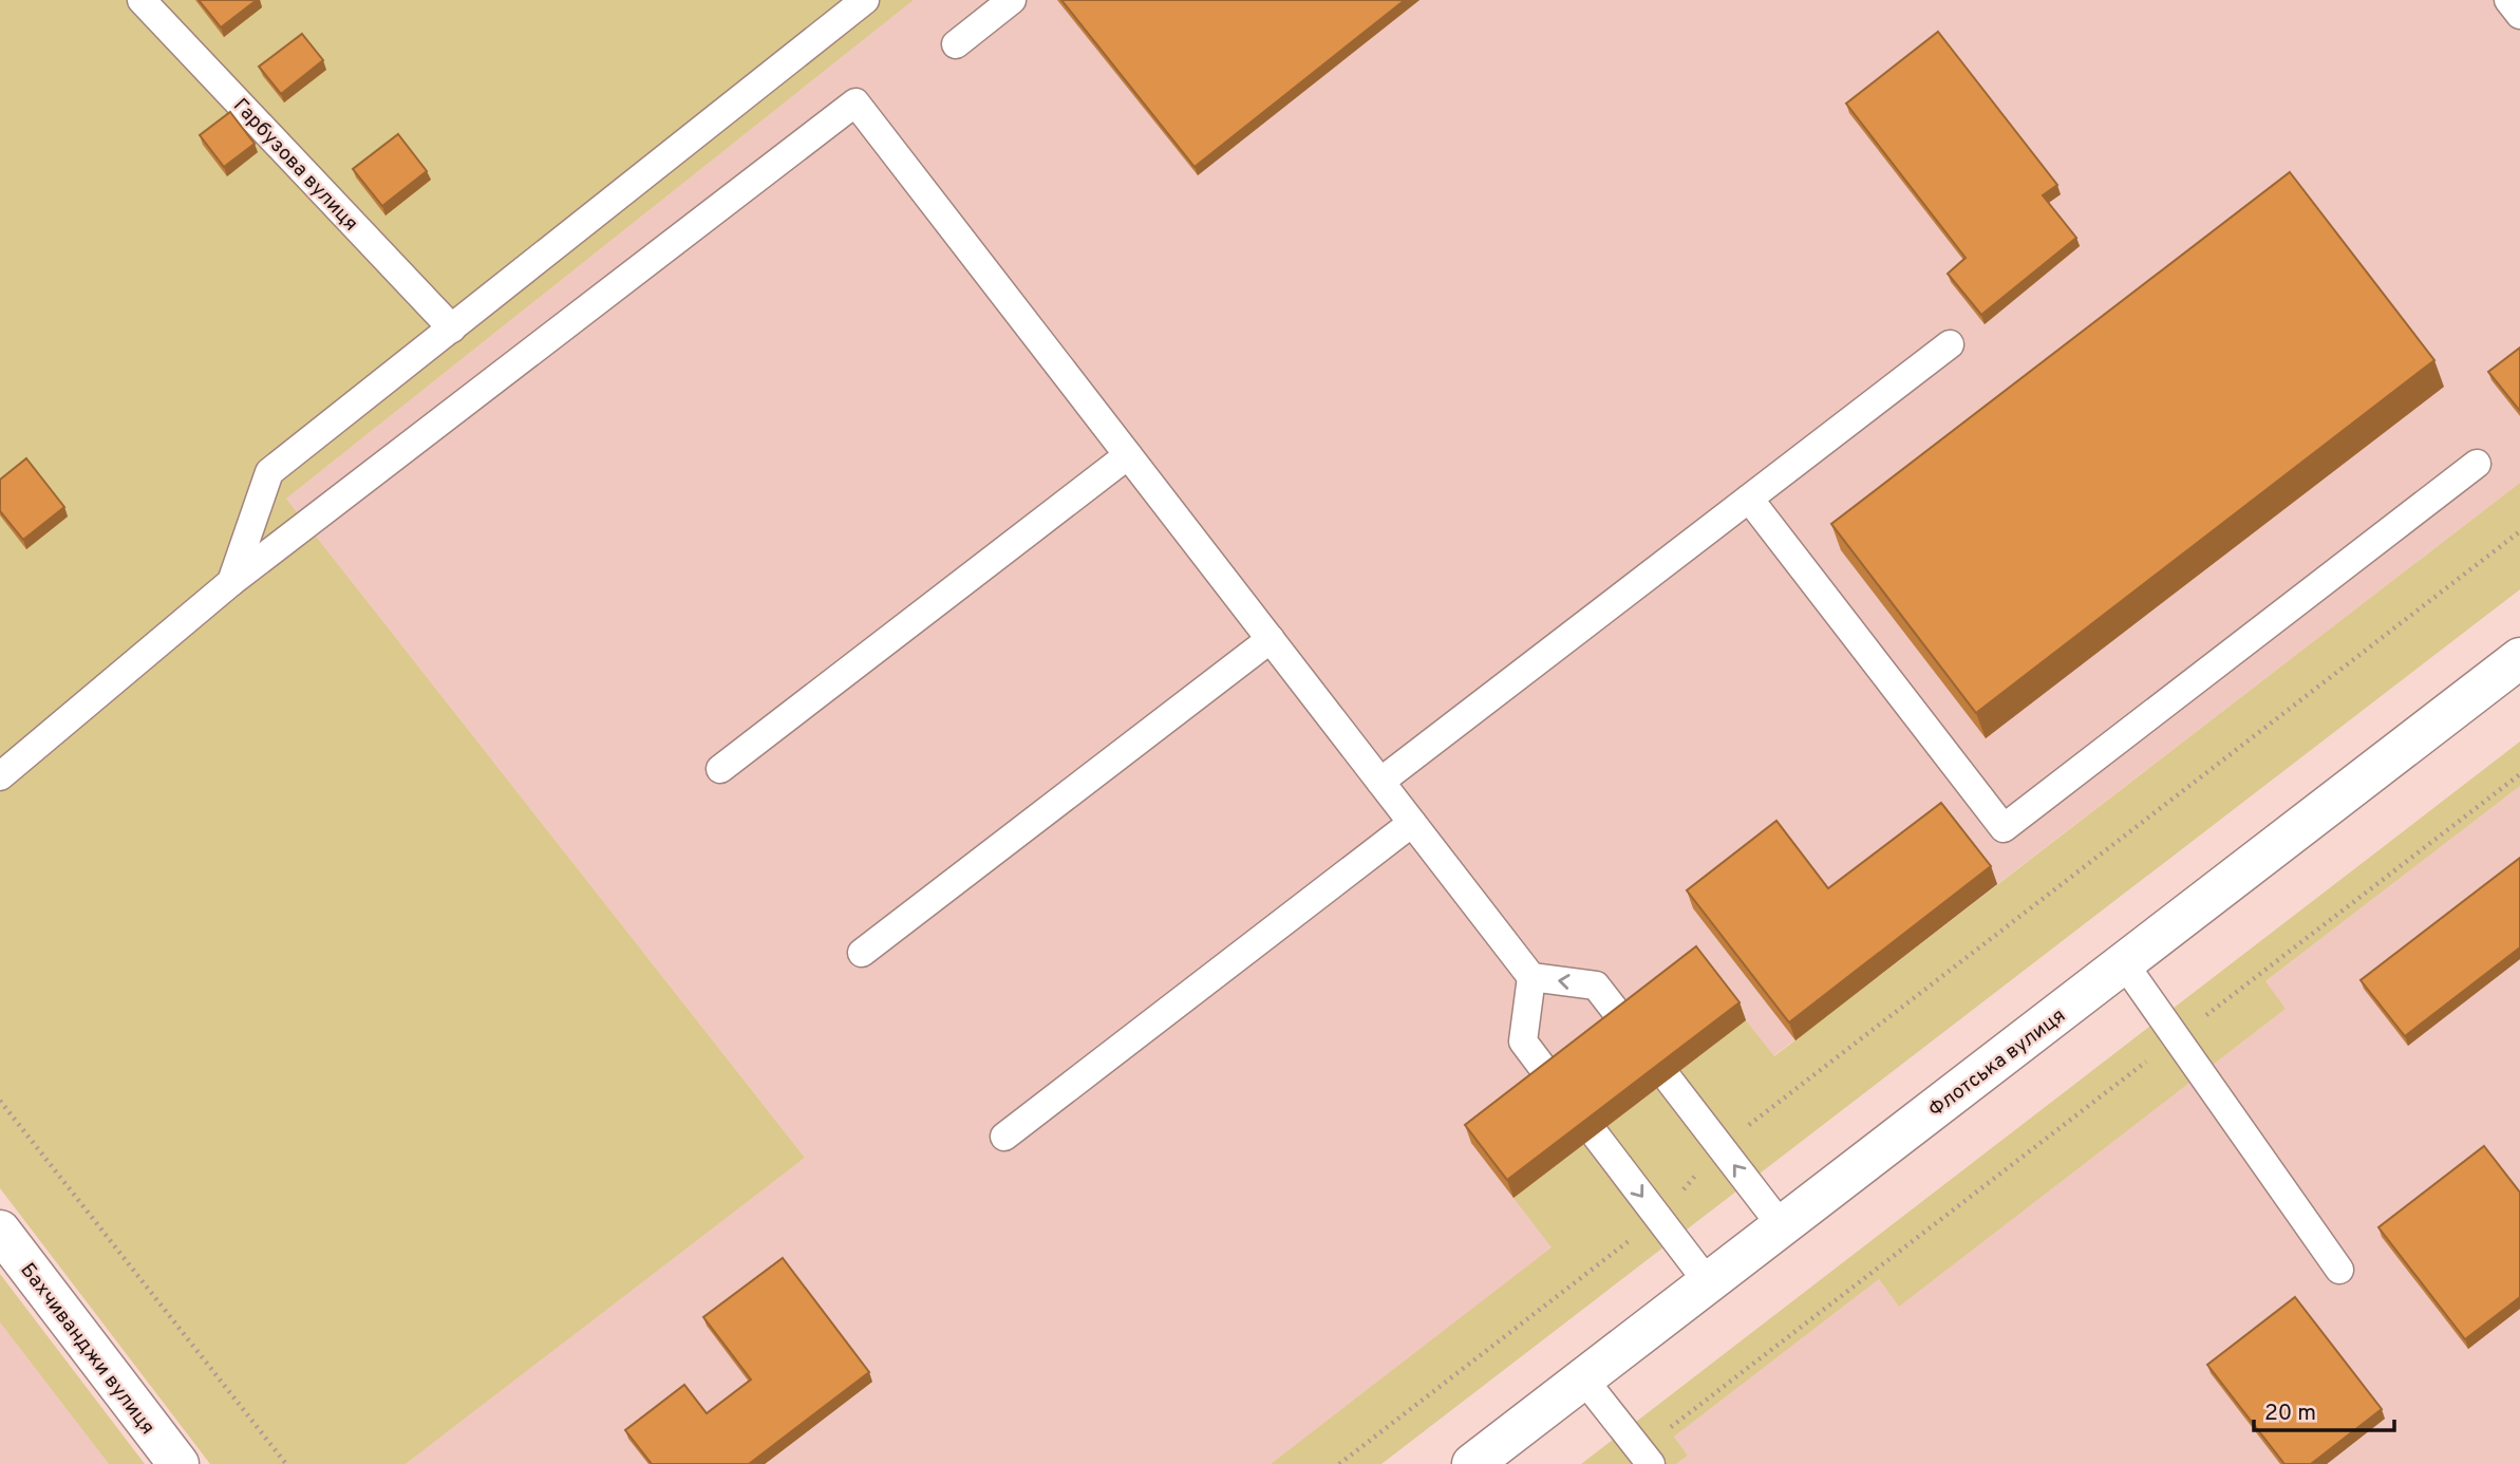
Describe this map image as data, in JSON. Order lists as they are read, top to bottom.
{
  "streets": {
    "street": ["Флотська вулиця", "Бахчиванджи вулиця"],
    "lane": ["Гарбузова вулиця"]
  },
  "scale_bar": "20 m"
}
